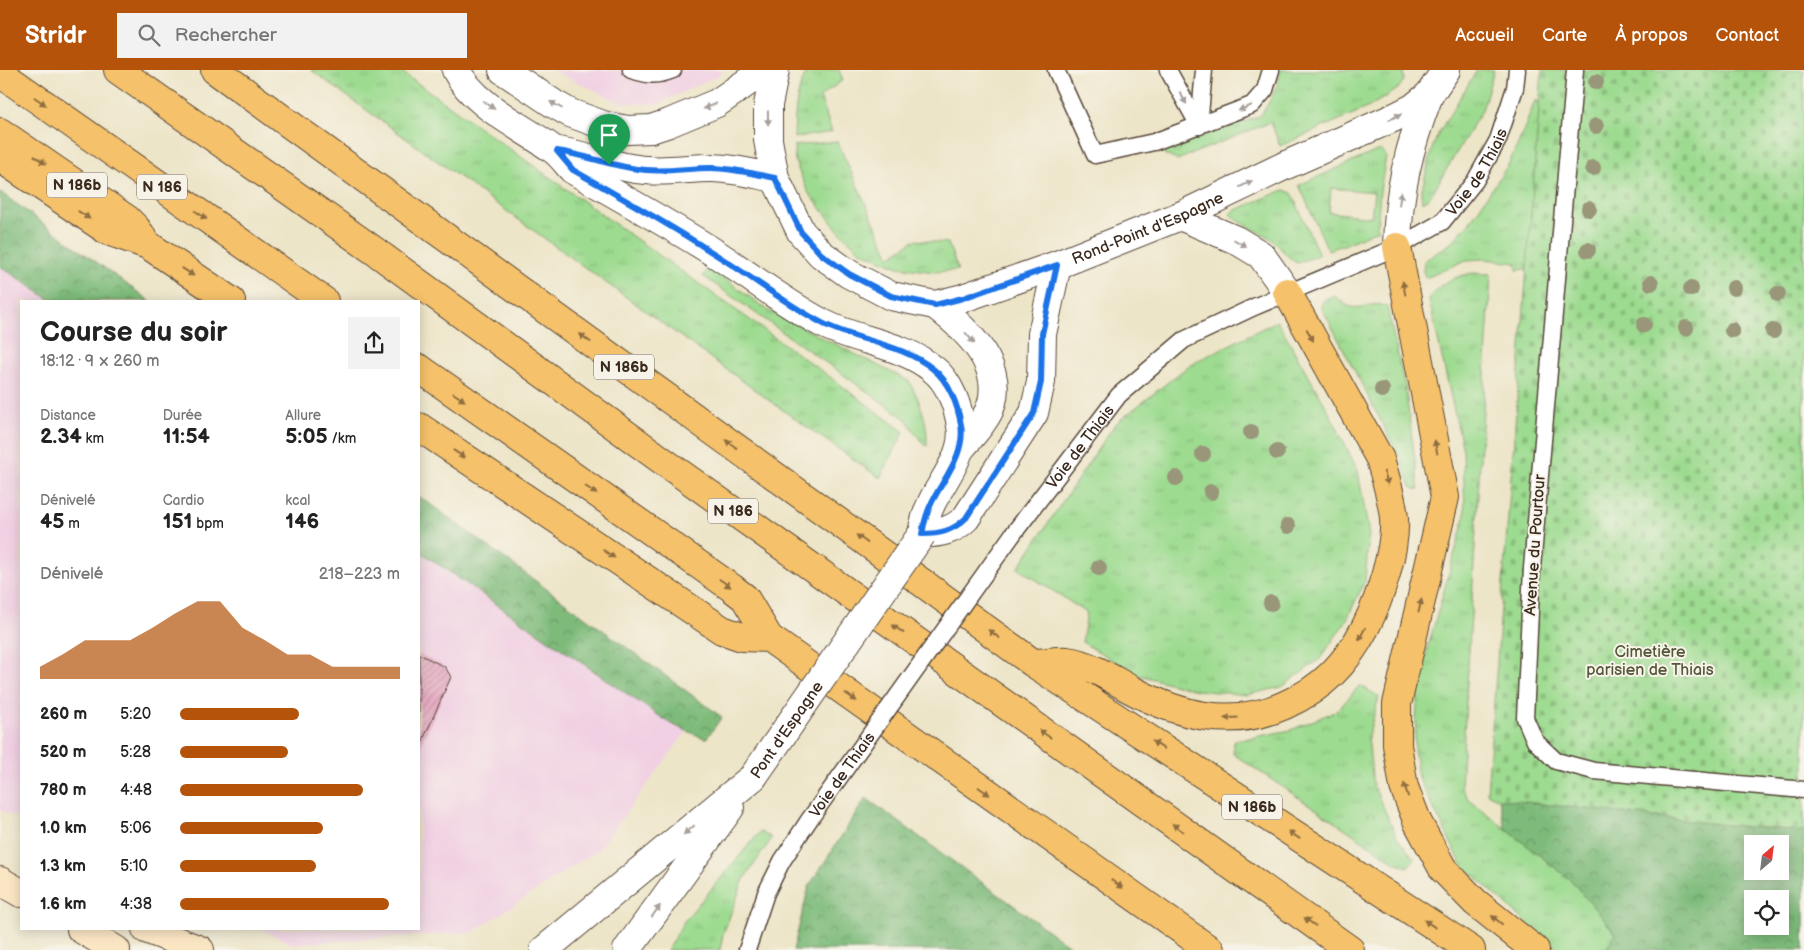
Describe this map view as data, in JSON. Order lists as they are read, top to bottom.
{
  "streets": {
    "highway": ["N 186b", "N 186"],
    "street": ["Rond-Point d'Espagne", "Pont d'Espagne"],
    "lane": ["Voie de Thiais", "Avenue du Pourtour"]
  },
  "parks": ["Cimetière parisien de Thiais"],
  "north": "top right",
  "page": {
    "header": "Stridr",
    "search": "Rechercher",
    "nav": [
      "Accueil",
      "Carte",
      "À propos",
      "Contact"
    ],
    "heading": ["Course du soir", "18:12 · 9 × 260 m"],
    "stats": [
      ["Distance", "2.34 km"],
      ["Durée", "11:54"],
      ["Allure", "5:05 /km"],
      ["Dénivelé", "45 m"],
      ["Cardio", "151 bpm"],
      ["kcal", "146"]
    ],
    "chart": ["Dénivelé", "218–223 m"],
    "list": [
      {
        "name": "260 m",
        "note": "5:20"
      },
      {
        "name": "520 m",
        "note": "5:28"
      },
      {
        "name": "780 m",
        "note": "4:48"
      },
      {
        "name": "1.0 km",
        "note": "5:06"
      },
      {
        "name": "1.3 km",
        "note": "5:10"
      },
      {
        "name": "1.6 km",
        "note": "4:38"
      }
    ]
  }
}
